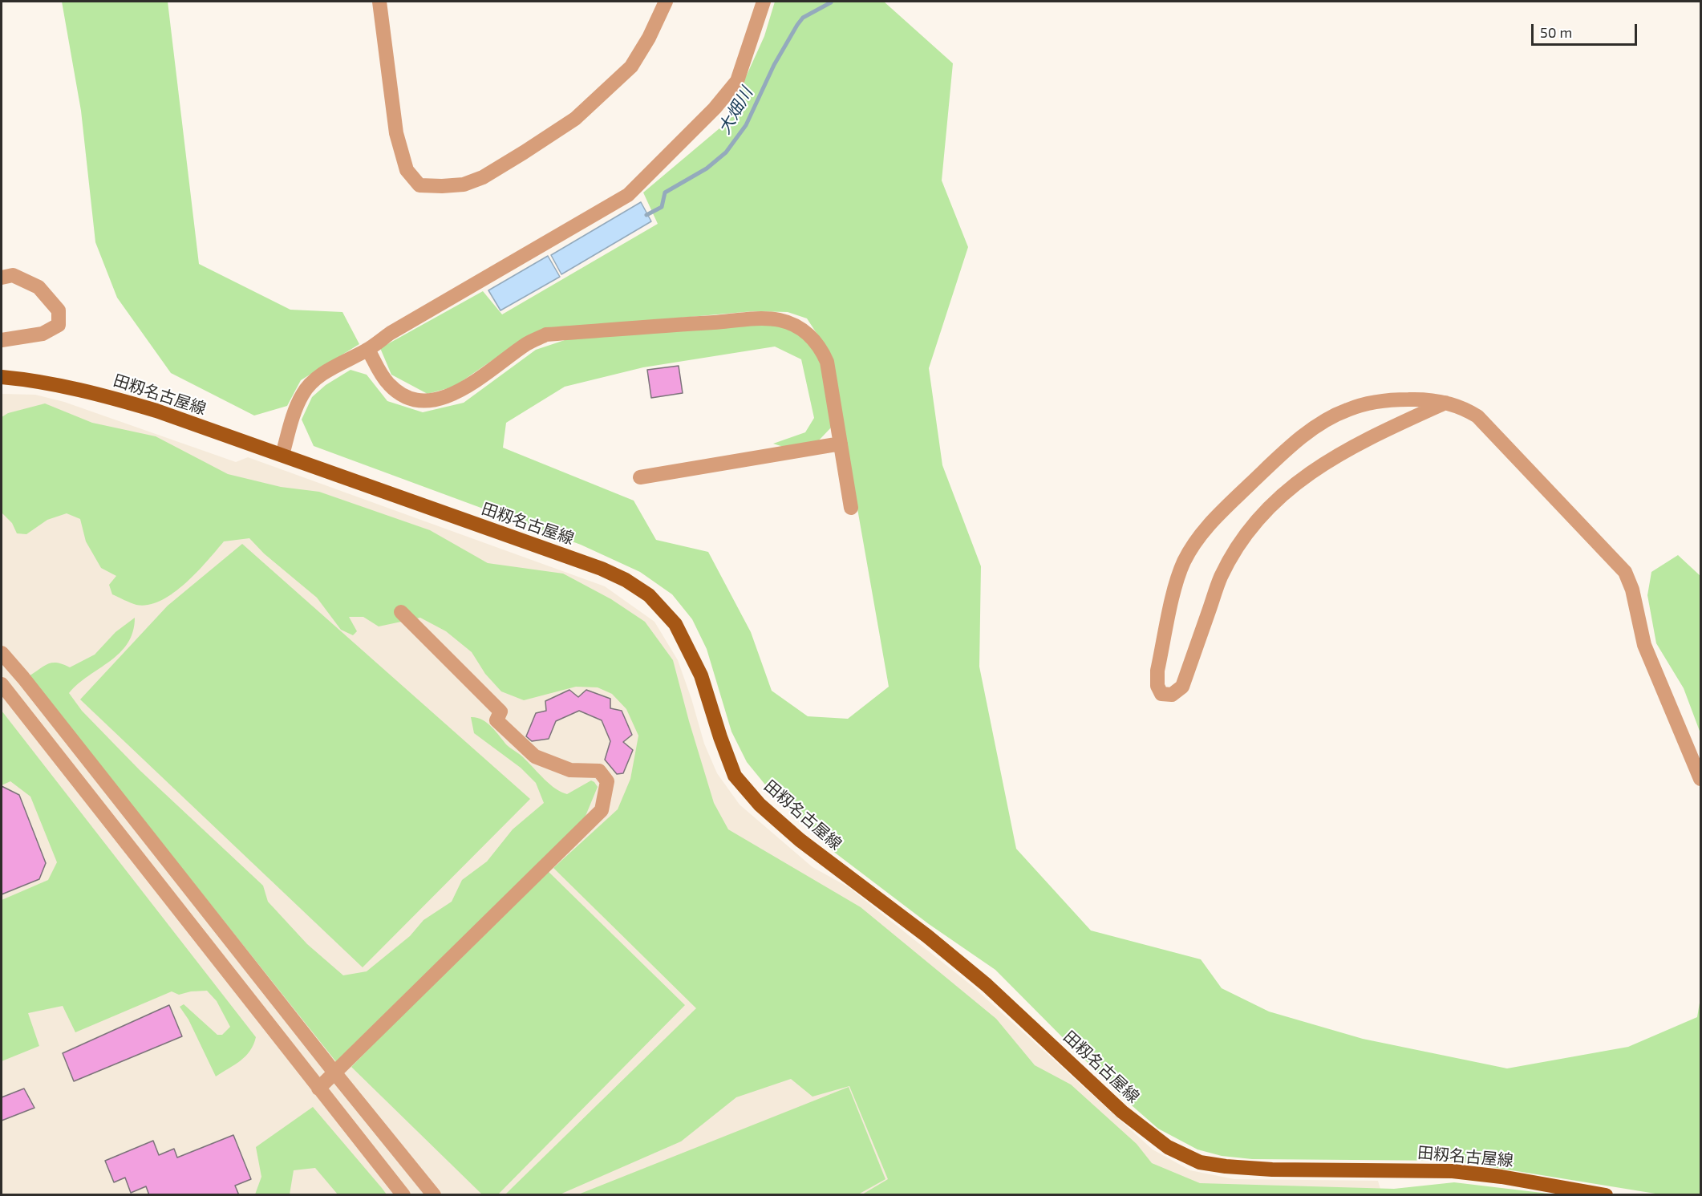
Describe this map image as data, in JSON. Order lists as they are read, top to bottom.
{
  "streets": {
    "main road": ["田籾名古屋線"]
  },
  "water": ["大畑川"],
  "scale_bar": "50 m"
}
